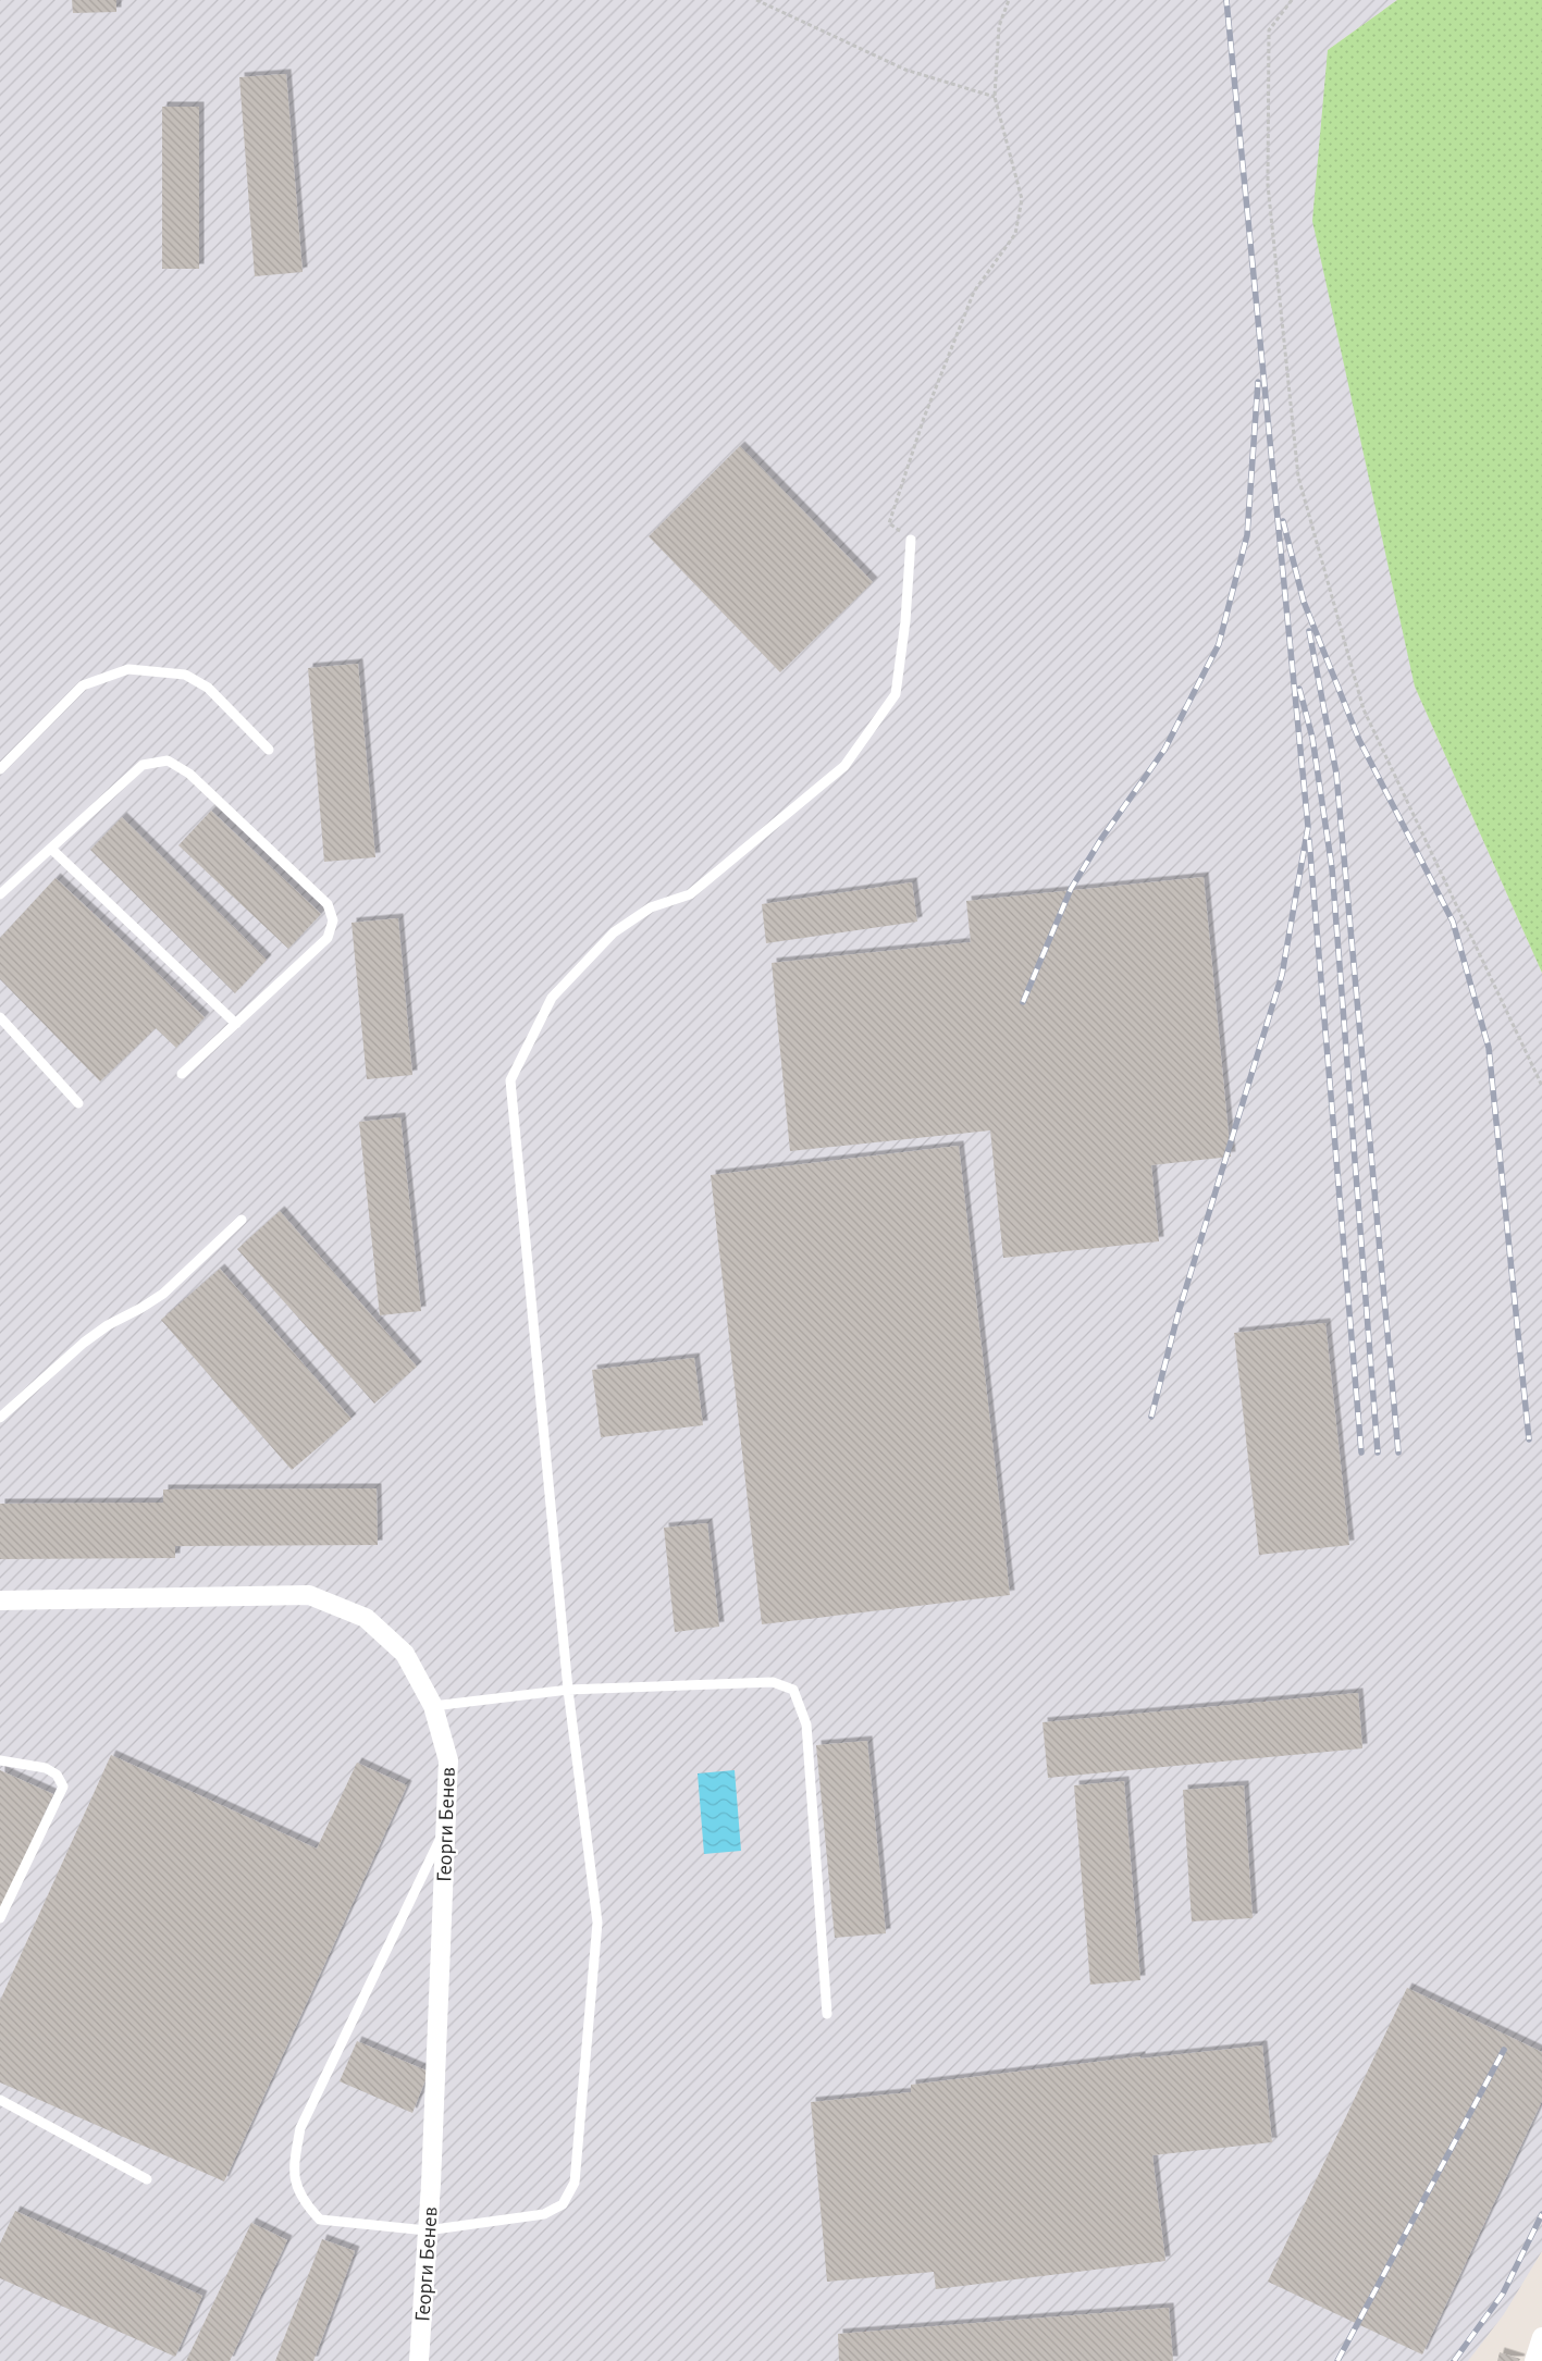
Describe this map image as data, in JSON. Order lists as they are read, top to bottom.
{
  "streets": {
    "street": ["Георги Бенев"]
  }
}
